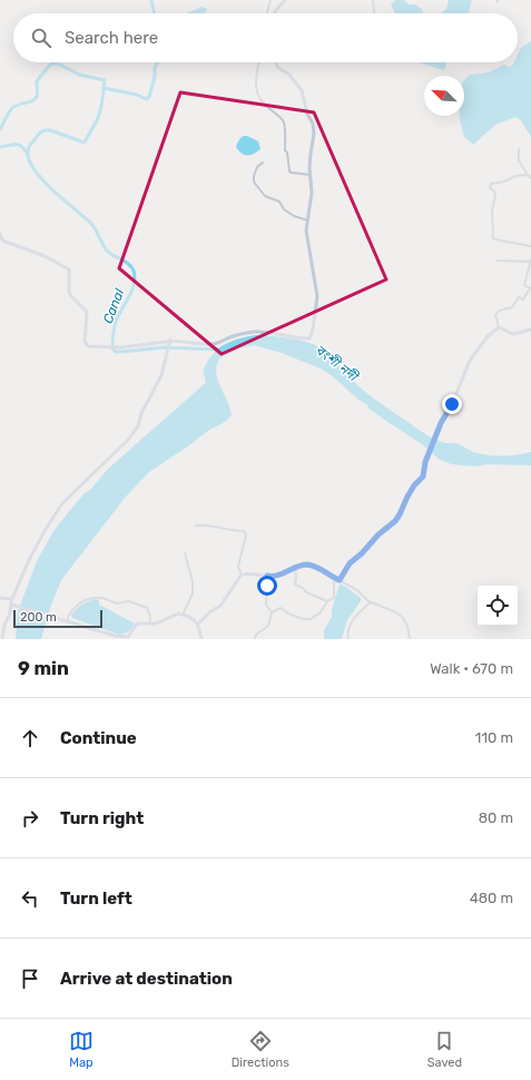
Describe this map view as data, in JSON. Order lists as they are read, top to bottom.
{
  "water": ["Canal", "বংশী নদী"],
  "scale_bar": "200 m",
  "north": "top left",
  "page": {
    "search": "Search here",
    "scale": "200 m",
    "heading": ["9 min", "Walk · 670 m"],
    "list": [
      ["Continue", "110 m"],
      ["Turn right", "80 m"],
      ["Turn left", "480 m"],
      "Arrive at destination"
    ],
    "nav": ["Map", "Directions", "Saved"]
  }
}
